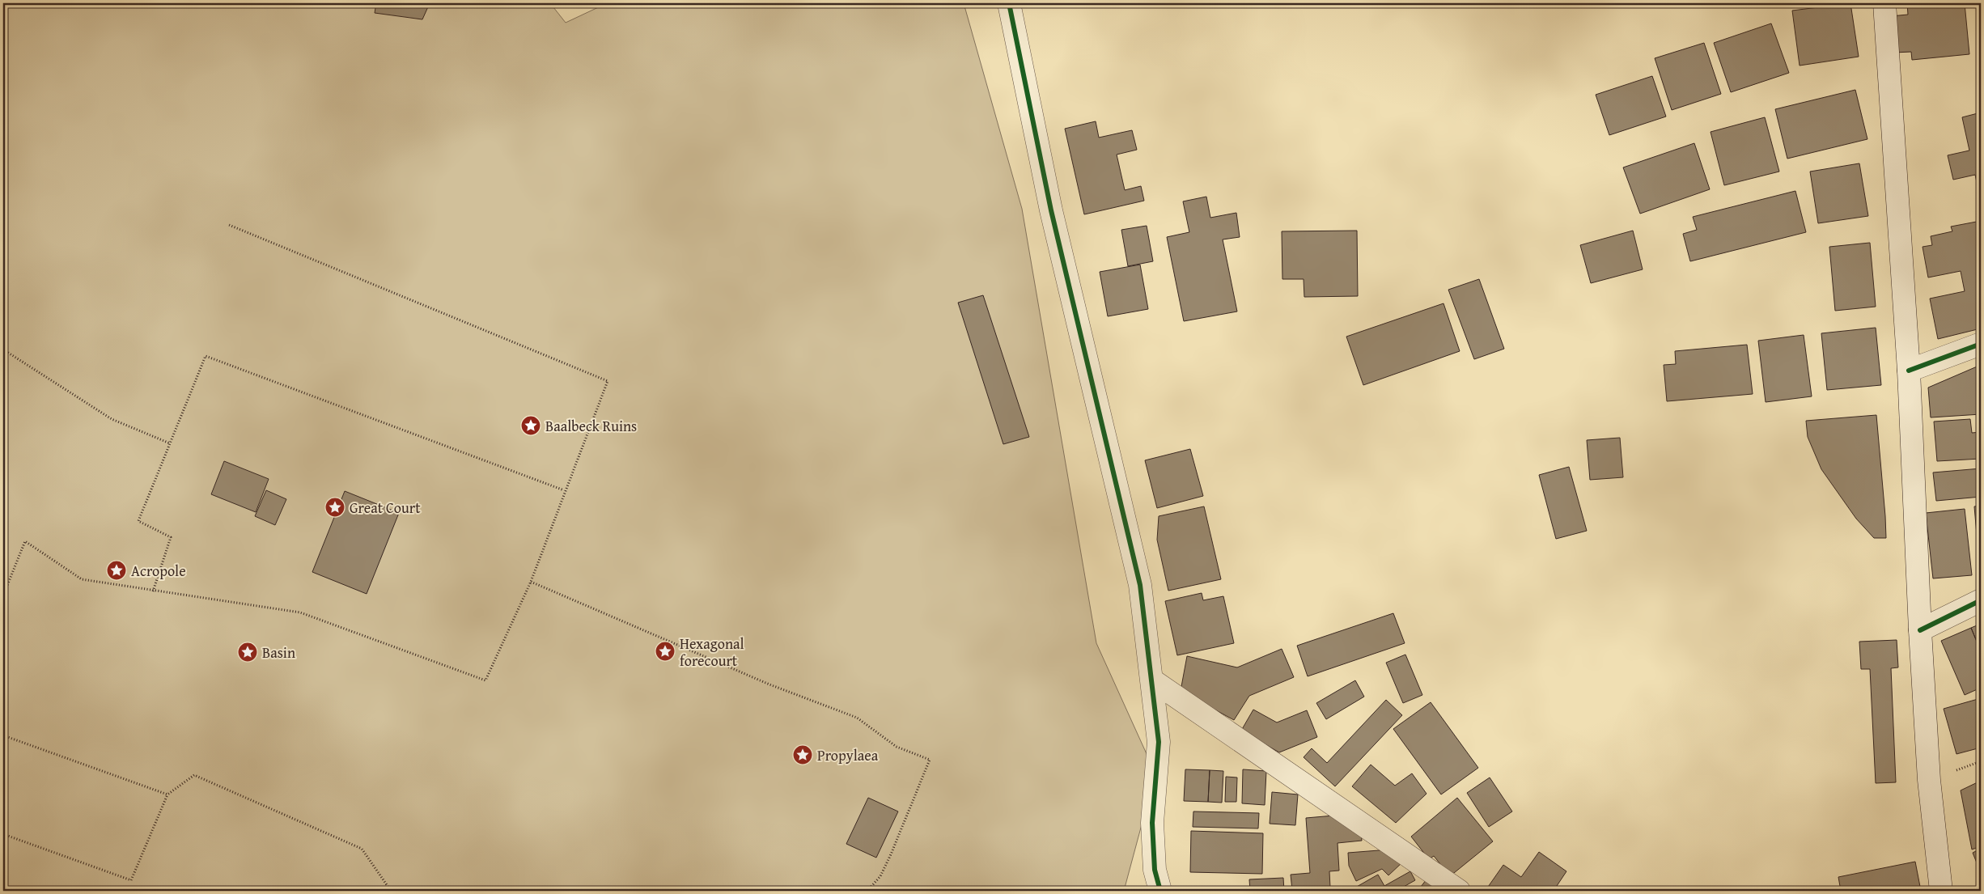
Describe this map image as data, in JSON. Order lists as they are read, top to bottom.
{
  "places": {
    "place": [
      "Baalbeck Ruins",
      "Great Court",
      "Acropole",
      "Hexagonal forecourt",
      "Basin",
      "Propylaea"
    ]
  }
}
